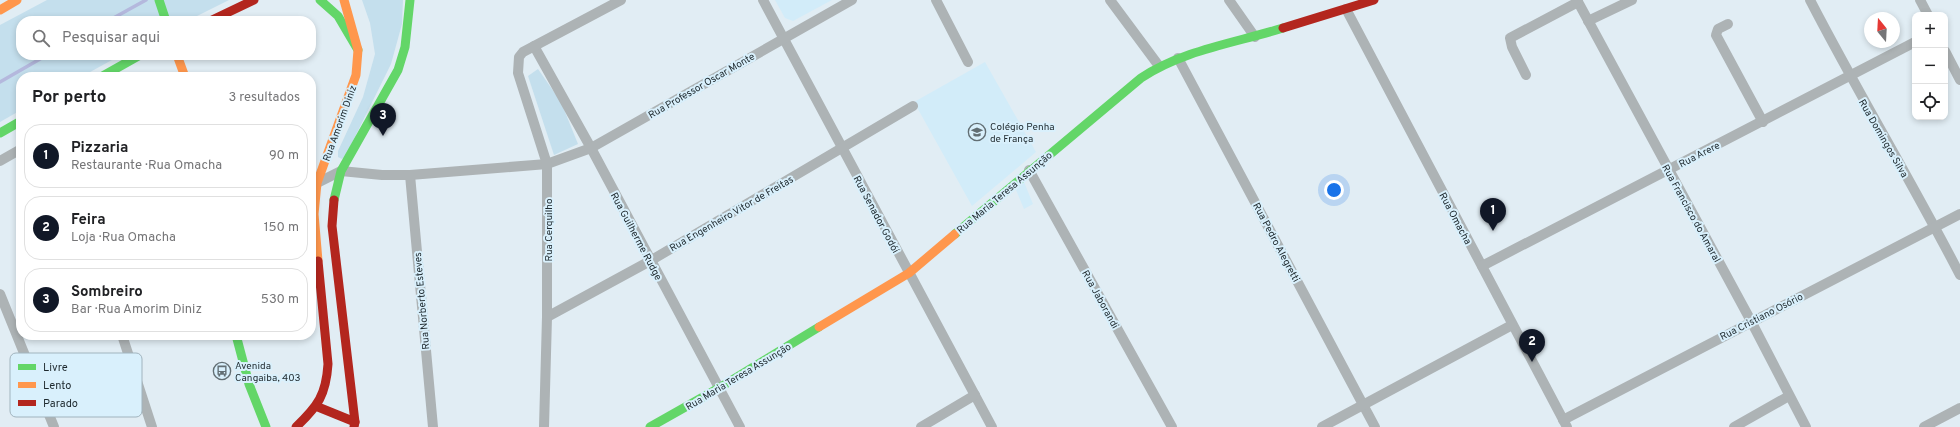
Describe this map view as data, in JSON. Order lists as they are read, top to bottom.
{
  "streets": {
    "street": [
      "Rua Professor Oscar Monte",
      "Rua Amorim Diniz",
      "Rua Domingos Silva",
      "Rua Arere",
      "Rua Maria Teresa Assunção",
      "Rua Engenheiro Vitor de Freitas",
      "Rua Francisco do Amaral",
      "Rua Senador Godói",
      "Rua Omacha",
      "Rua Cerquilho",
      "Rua Guilherme Rudge",
      "Rua Pedro Alegretti",
      "Rua Jaborandi",
      "Rua Norberto Esteves",
      "Rua Cristiano Osório"
    ]
  },
  "crossings": [
    ["Rua Professor Oscar Monte", "Rua Amorim Diniz"],
    ["Rua Professor Oscar Monte", "Rua Senador Godói"],
    ["Rua Professor Oscar Monte", "Rua Cerquilho"],
    ["Rua Professor Oscar Monte", "Rua Guilherme Rudge"],
    ["Rua Professor Oscar Monte", "Rua Norberto Esteves"],
    ["Rua Domingos Silva", "Rua Arere"],
    ["Rua Domingos Silva", "Rua Cristiano Osório"],
    ["Rua Arere", "Rua Francisco do Amaral"],
    ["Rua Arere", "Rua Omacha"],
    ["Rua Maria Teresa Assunção", "Rua Senador Godói"],
    ["Rua Maria Teresa Assunção", "Rua Omacha"],
    ["Rua Maria Teresa Assunção", "Rua Guilherme Rudge"],
    ["Rua Maria Teresa Assunção", "Rua Pedro Alegretti"],
    ["Rua Maria Teresa Assunção", "Rua Jaborandi"],
    ["Rua Engenheiro Vitor de Freitas", "Rua Senador Godói"],
    ["Rua Engenheiro Vitor de Freitas", "Rua Cerquilho"],
    ["Rua Engenheiro Vitor de Freitas", "Rua Guilherme Rudge"],
    ["Rua Francisco do Amaral", "Rua Cristiano Osório"],
    ["Rua Omacha", "Rua Cristiano Osório"],
    ["Rua Cerquilho", "Rua Guilherme Rudge"]
  ],
  "places": {
    "school or university": ["Colégio Penha de França"],
    "bus stop": ["Avenida Cangaiba, 403"]
  },
  "legend": ["Livre", "Lento", "Parado"],
  "north": "top",
  "page": {
    "map_buttons": ["+", "−"],
    "search": "Pesquisar aqui",
    "heading": ["Por perto", "3 resultados"],
    "pins": ["3", "1", "2"],
    "list": [
      {
        "mark": "1",
        "name": "Pizzaria",
        "note": "Restaurante · Rua Omacha",
        "value": "90 m"
      },
      {
        "mark": "2",
        "name": "Feira",
        "note": "Loja · Rua Omacha",
        "value": "150 m"
      },
      {
        "mark": "3",
        "name": "Sombreiro",
        "note": "Bar · Rua Amorim Diniz",
        "value": "530 m"
      }
    ]
  }
}
